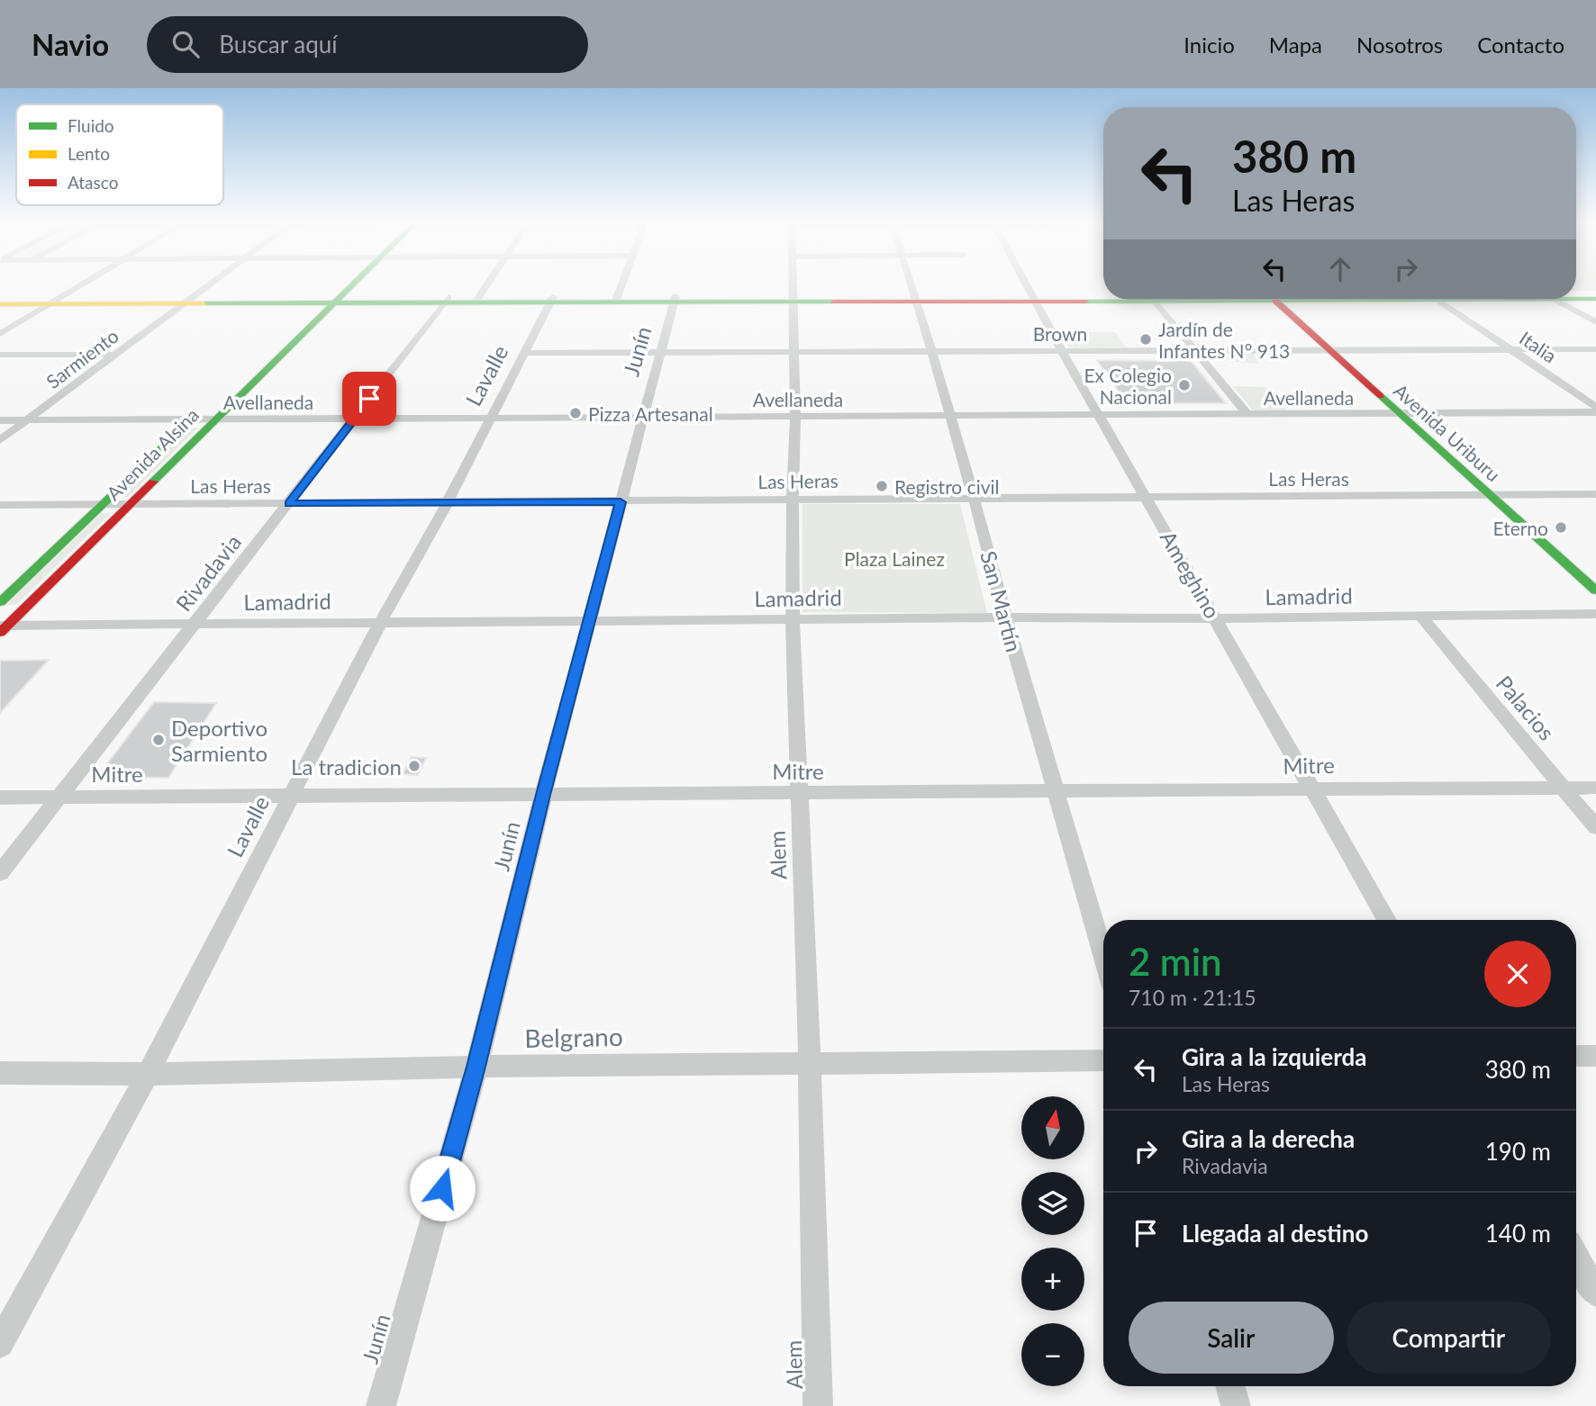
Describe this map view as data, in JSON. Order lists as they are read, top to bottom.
{
  "streets": {
    "main road": ["Avenida Uriburu", "Avenida Alsina"],
    "street": [
      "Brown",
      "Italia",
      "Junín",
      "Sarmiento",
      "Lavalle",
      "Avellaneda",
      "Las Heras",
      "Rivadavia",
      "Ameghino",
      "Lamadrid",
      "San Martín",
      "Palacios",
      "Mitre",
      "Alem",
      "Belgrano"
    ]
  },
  "crossings": [
    ["Brown", "Italia"],
    ["Brown", "Junín"],
    ["Brown", "Lavalle"],
    ["Brown", "Avenida Uriburu"],
    ["Brown", "Ameghino"],
    ["Brown", "San Martín"],
    ["Brown", "Alem"],
    ["Junín", "Avellaneda"],
    ["Junín", "Las Heras"],
    ["Junín", "Lamadrid"],
    ["Junín", "Mitre"],
    ["Junín", "Belgrano"],
    ["Sarmiento", "Avellaneda"],
    ["Lavalle", "Avellaneda"],
    ["Lavalle", "Las Heras"],
    ["Lavalle", "Lamadrid"],
    ["Lavalle", "Mitre"],
    ["Lavalle", "Belgrano"],
    ["Avellaneda", "Avenida Uriburu"],
    ["Avellaneda", "Avenida Alsina"],
    ["Avellaneda", "Rivadavia"],
    ["Avellaneda", "Ameghino"],
    ["Avellaneda", "San Martín"],
    ["Avellaneda", "Alem"],
    ["Avenida Uriburu", "Las Heras"],
    ["Avenida Alsina", "Las Heras"],
    ["Avenida Alsina", "Lamadrid"],
    ["Las Heras", "Rivadavia"],
    ["Las Heras", "Ameghino"],
    ["Las Heras", "San Martín"],
    ["Las Heras", "Alem"],
    ["Rivadavia", "Lamadrid"],
    ["Rivadavia", "Mitre"],
    ["Ameghino", "Lamadrid"],
    ["Ameghino", "Mitre"],
    ["Lamadrid", "San Martín"],
    ["Lamadrid", "Palacios"],
    ["Lamadrid", "Alem"],
    ["San Martín", "Mitre"],
    ["Palacios", "Mitre"],
    ["Mitre", "Alem"],
    ["Alem", "Belgrano"]
  ],
  "parks": ["Plaza Lainez"],
  "places": [
    "Jardín de Infantes N° 913",
    "Ex Colegio Nacional",
    "Pizza Artesanal",
    "Registro civil",
    "Eterno",
    "Deportivo Sarmiento",
    "La tradicion"
  ],
  "legend": ["Fluido", "Lento", "Atasco"],
  "north": "top",
  "page": {
    "header": "Navio",
    "search": "Buscar aquí",
    "nav": [
      "Inicio",
      "Mapa",
      "Nosotros",
      "Contacto"
    ],
    "turn": ["380 m", "Las Heras"],
    "heading": ["2 min", "710 m · 21:15"],
    "list": [
      {
        "name": "Gira a la izquierda",
        "note": "Las Heras",
        "value": "380 m"
      },
      {
        "name": "Gira a la derecha",
        "note": "Rivadavia",
        "value": "190 m"
      },
      {
        "name": "Llegada al destino",
        "value": "140 m"
      }
    ],
    "map_buttons": ["+", "−"],
    "buttons": ["Salir", "Compartir"]
  }
}
